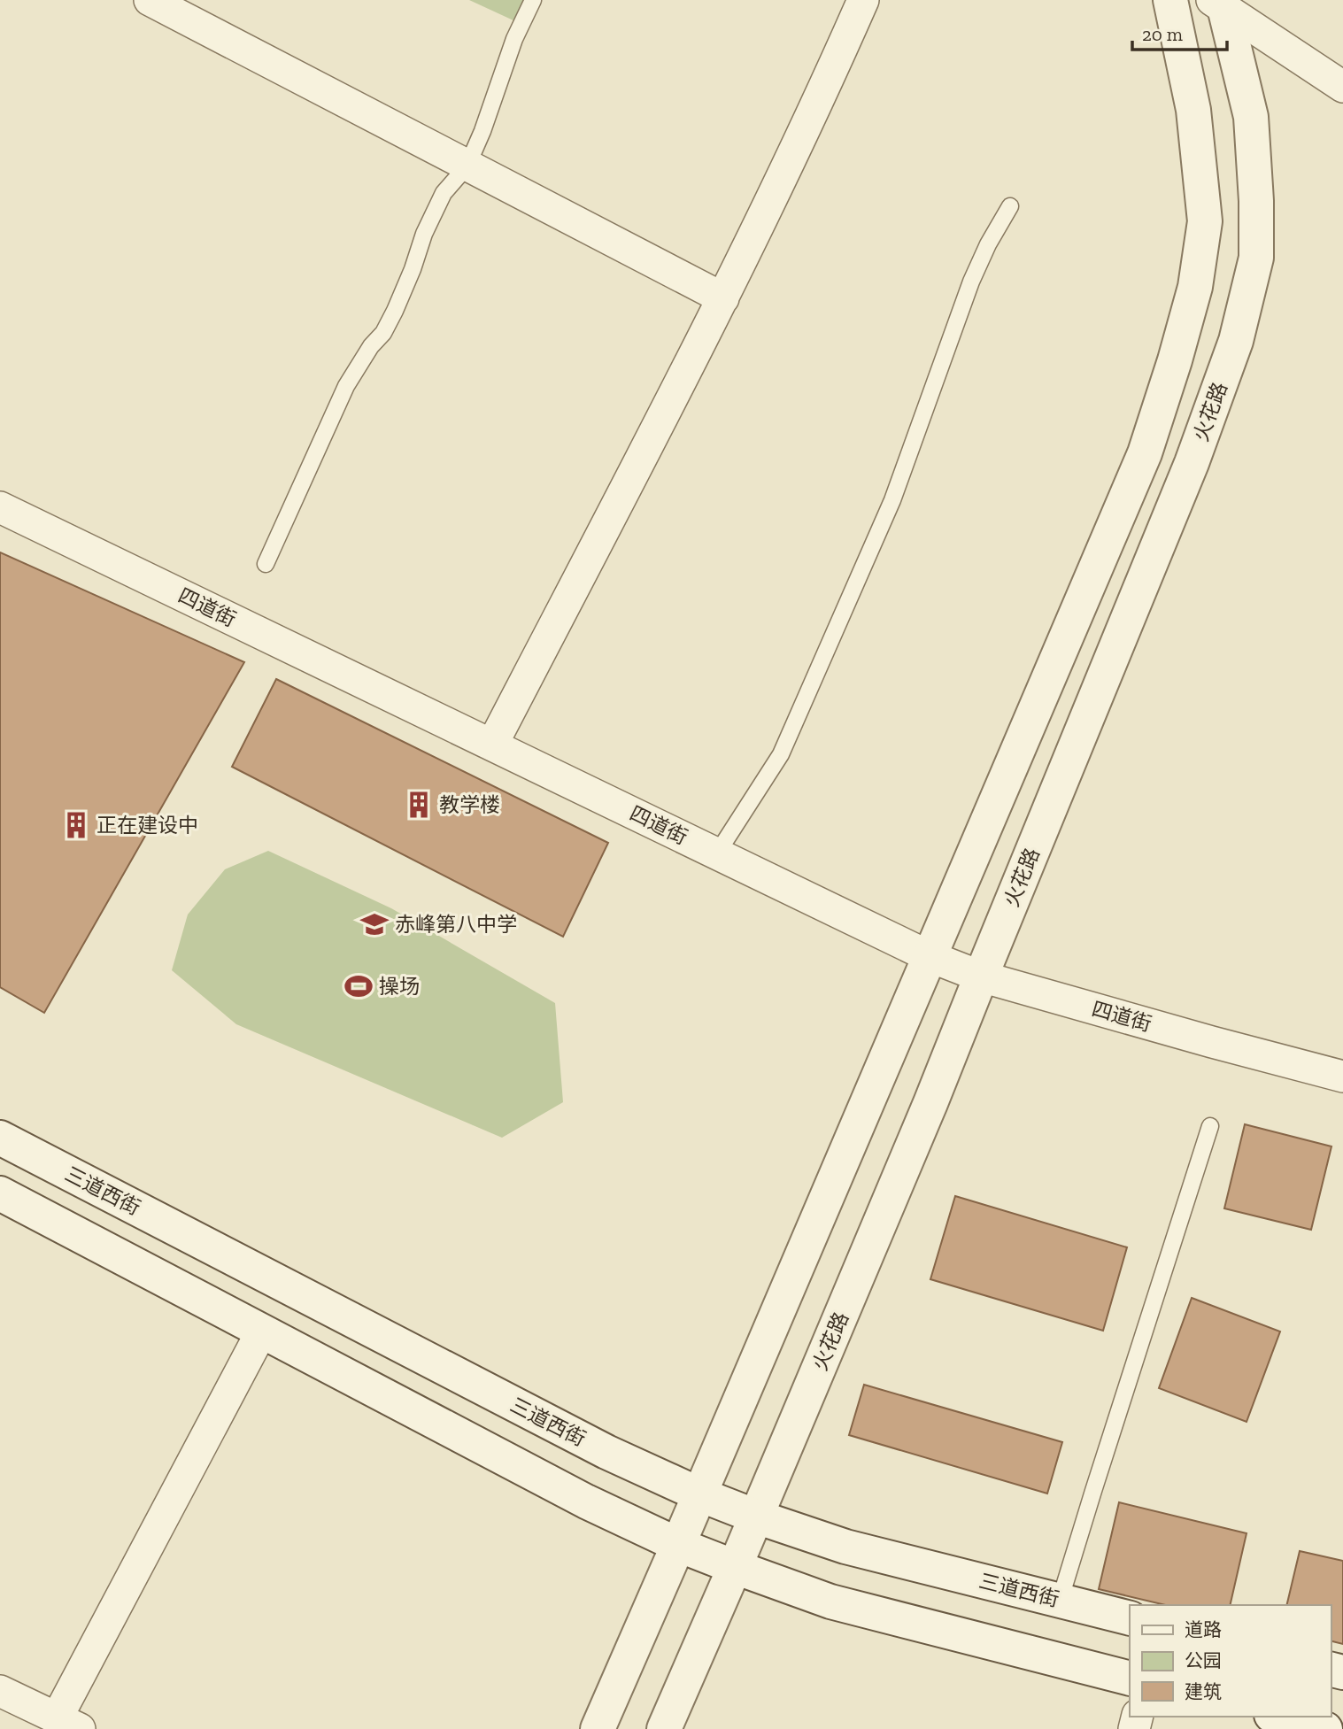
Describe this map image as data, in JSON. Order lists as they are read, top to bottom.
{
  "streets": {
    "street": ["火花路", "四道街", "三道西街"]
  },
  "crossings": [
    ["火花路", "四道街"],
    ["火花路", "三道西街"]
  ],
  "places": {
    "building": ["教学楼", "正在建设中"],
    "school or university": ["赤峰第八中学"],
    "sports": ["操场"]
  },
  "legend": ["道路", "公园", "建筑"],
  "scale_bar": "20 m"
}
